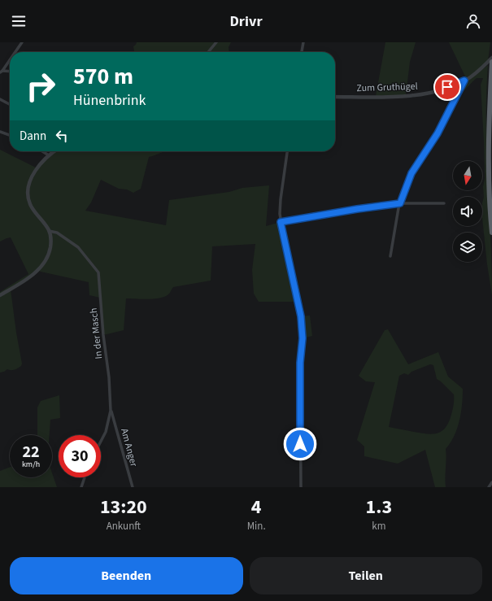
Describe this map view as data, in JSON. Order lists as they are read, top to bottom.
{
  "streets": {
    "street": ["Zum Gruthügel", "In der Masch", "Am Anger"]
  },
  "crossings": [
    ["In der Masch", "Am Anger"]
  ],
  "north": "bottom",
  "page": {
    "header": "Drivr",
    "turn": ["570 m", "Hünenbrink"],
    "then": "Dann",
    "speed": "22 km/h",
    "limit": "30",
    "eta": [
      "13:20",
      "Ankunft",
      "4",
      "Min.",
      "1.3",
      "km"
    ],
    "buttons": ["Beenden", "Teilen"]
  }
}
